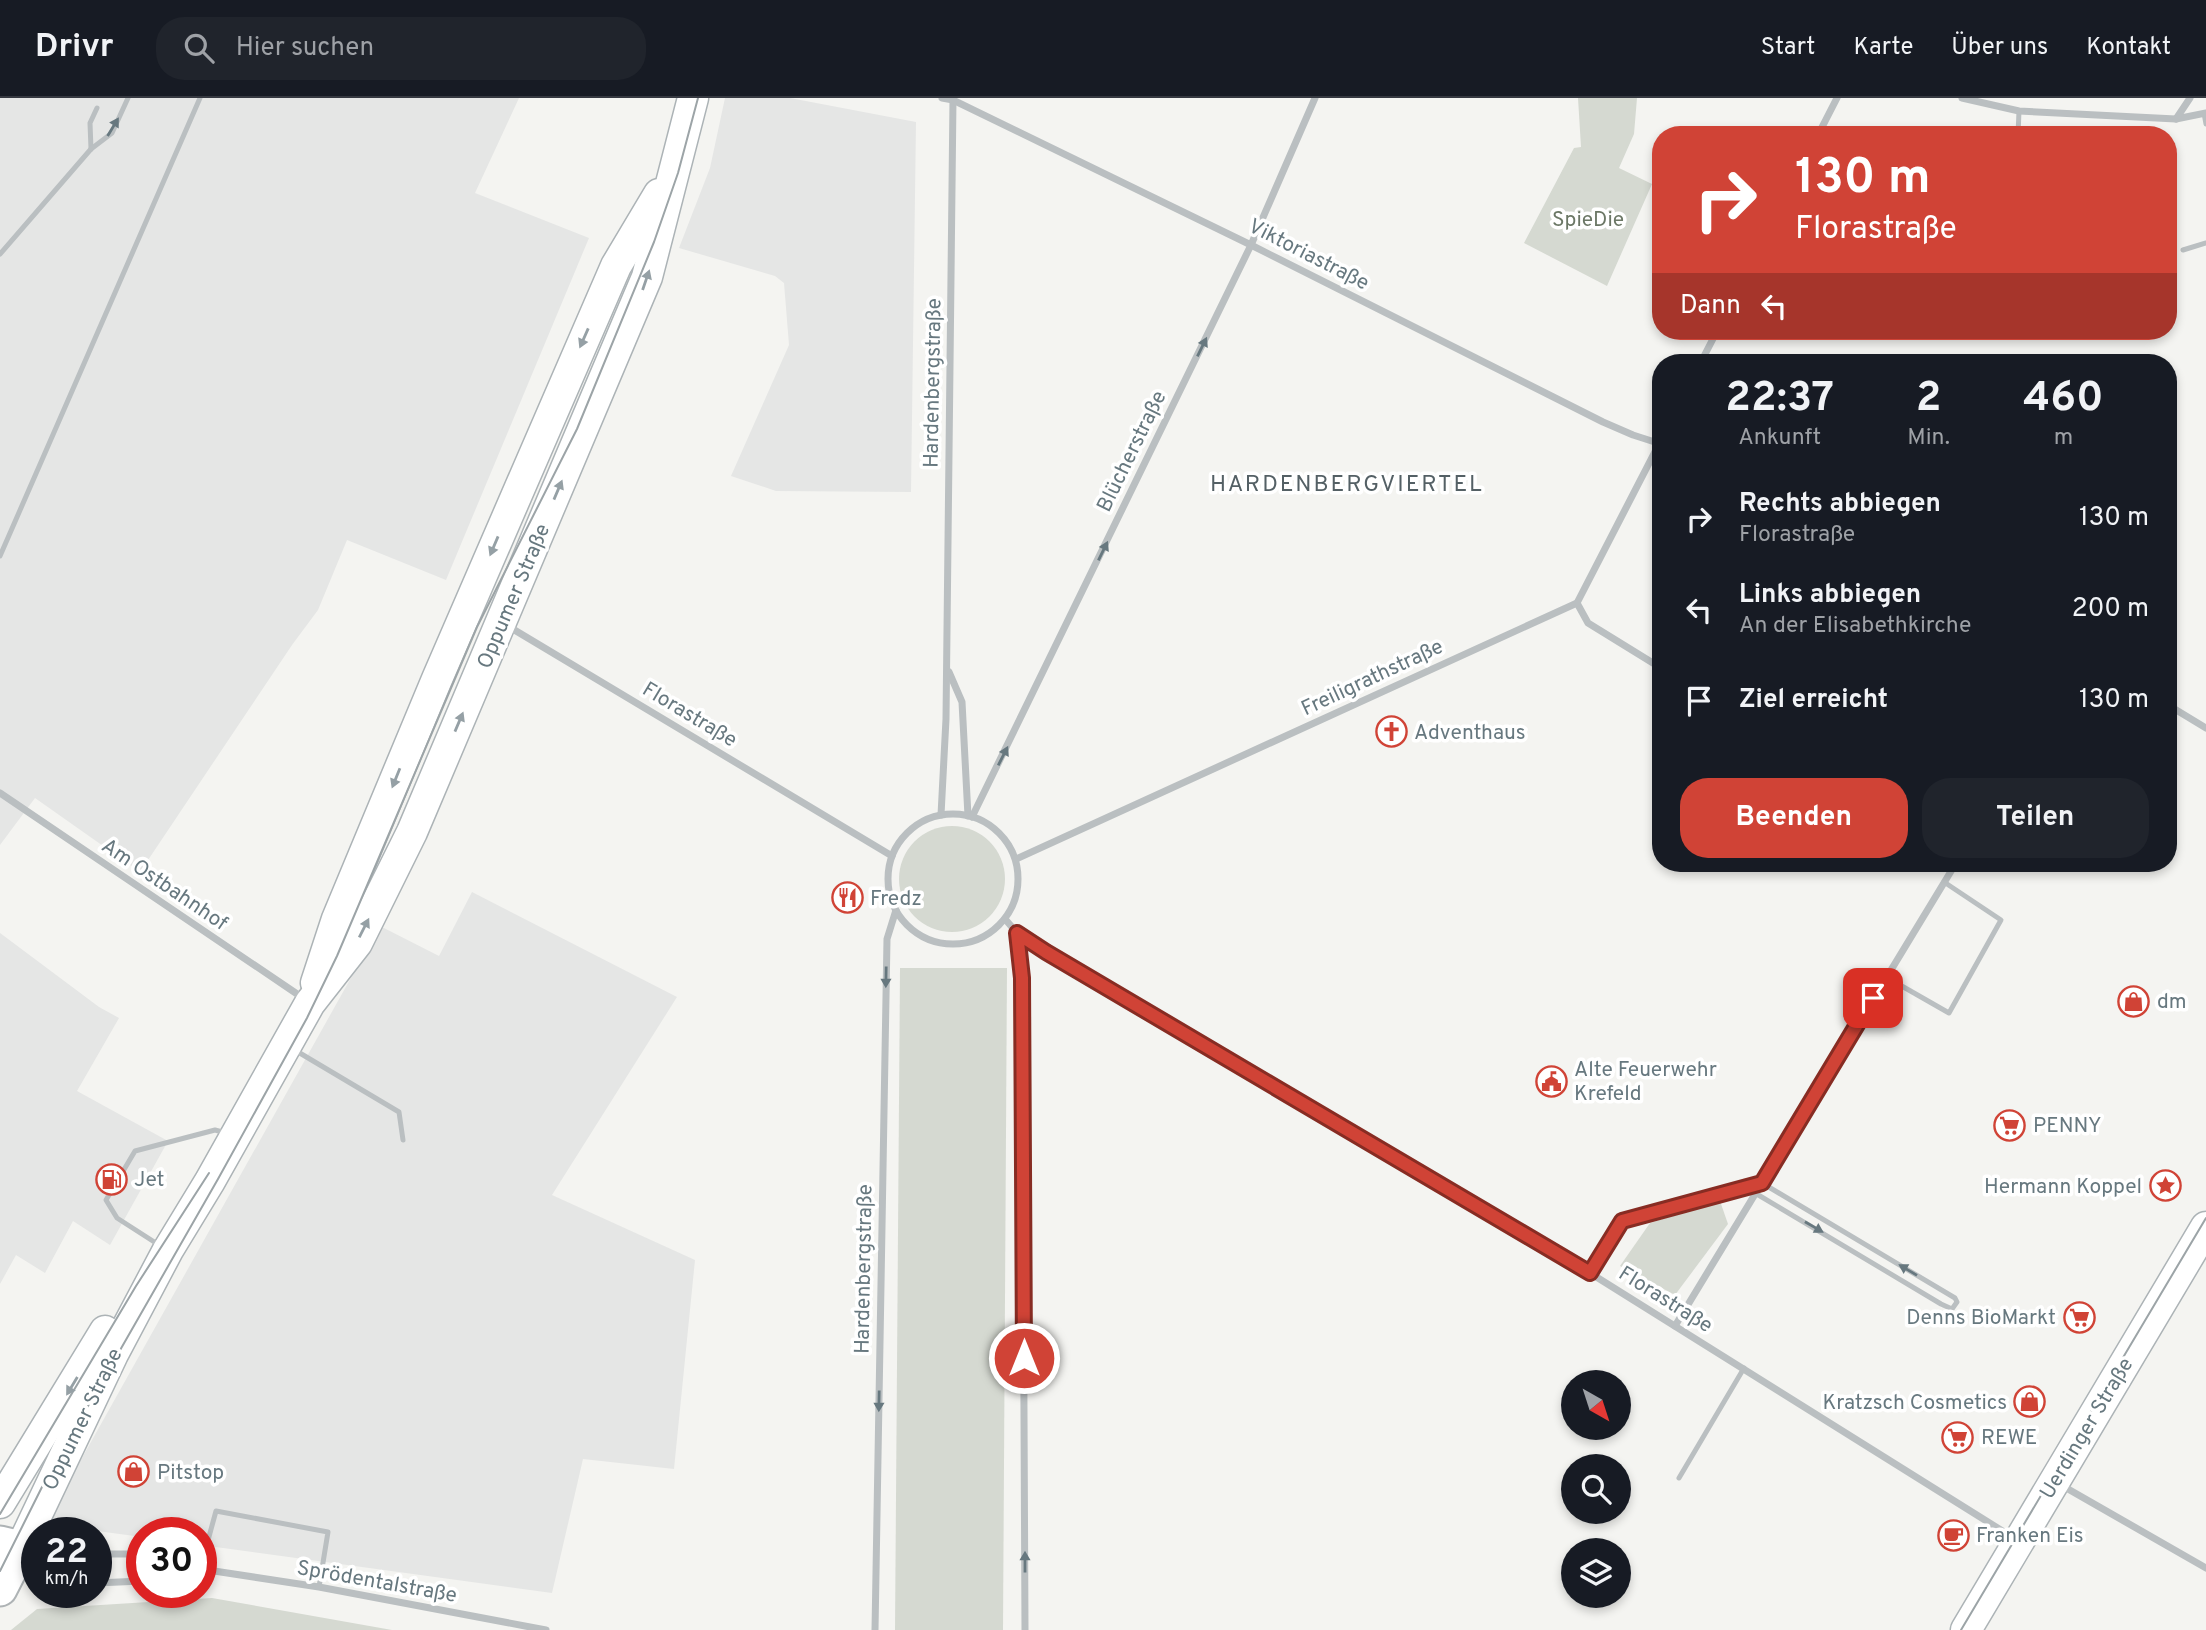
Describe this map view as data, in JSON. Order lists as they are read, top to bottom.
{
  "streets": {
    "main road": ["Oppumer Straße", "Uerdinger Straße"],
    "street": [
      "Viktoriastraße",
      "Hardenbergstraße",
      "Blücherstraße",
      "Freiligrathstraße",
      "Florastraße",
      "Am Ostbahnhof",
      "Sprödentalstraße"
    ]
  },
  "crossings": [
    ["Viktoriastraße", "Hardenbergstraße"],
    ["Viktoriastraße", "Blücherstraße"],
    ["Hardenbergstraße", "Blücherstraße"],
    ["Hardenbergstraße", "Freiligrathstraße"],
    ["Hardenbergstraße", "Florastraße"],
    ["Blücherstraße", "Freiligrathstraße"],
    ["Blücherstraße", "Florastraße"],
    ["Oppumer Straße", "Florastraße"],
    ["Oppumer Straße", "Am Ostbahnhof"],
    ["Freiligrathstraße", "Florastraße"],
    ["Florastraße", "Uerdinger Straße"]
  ],
  "one_way": ["Hardenbergstraße", "Blücherstraße"],
  "districts": ["HARDENBERGVIERTEL"],
  "parks": ["SpieDie"],
  "places": {
    "church": ["Adventhaus"],
    "restaurant": ["Fredz"],
    "shop": ["dm", "Kratzsch Cosmetics", "Pitstop"],
    "public building": ["Alte Feuerwehr Krefeld"],
    "supermarket": ["PENNY", "Denns BioMarkt", "REWE"],
    "fuel station": ["Jet"],
    "place": ["Hermann Koppel"],
    "cafe": ["Franken Eis"]
  },
  "north": "bottom right",
  "page": {
    "header": "Drivr",
    "search": "Hier suchen",
    "nav": [
      "Start",
      "Karte",
      "Über uns",
      "Kontakt"
    ],
    "turn": ["130 m", "Florastraße"],
    "then": "Dann",
    "eta": [
      "22:37",
      "Ankunft",
      "2",
      "Min.",
      "460",
      "m"
    ],
    "list": [
      {
        "name": "Rechts abbiegen",
        "note": "Florastraße",
        "value": "130 m"
      },
      {
        "name": "Links abbiegen",
        "note": "An der Elisabethkirche",
        "value": "200 m"
      },
      {
        "name": "Ziel erreicht",
        "value": "130 m"
      }
    ],
    "buttons": ["Beenden", "Teilen"],
    "speed": "22 km/h",
    "limit": "30"
  }
}
